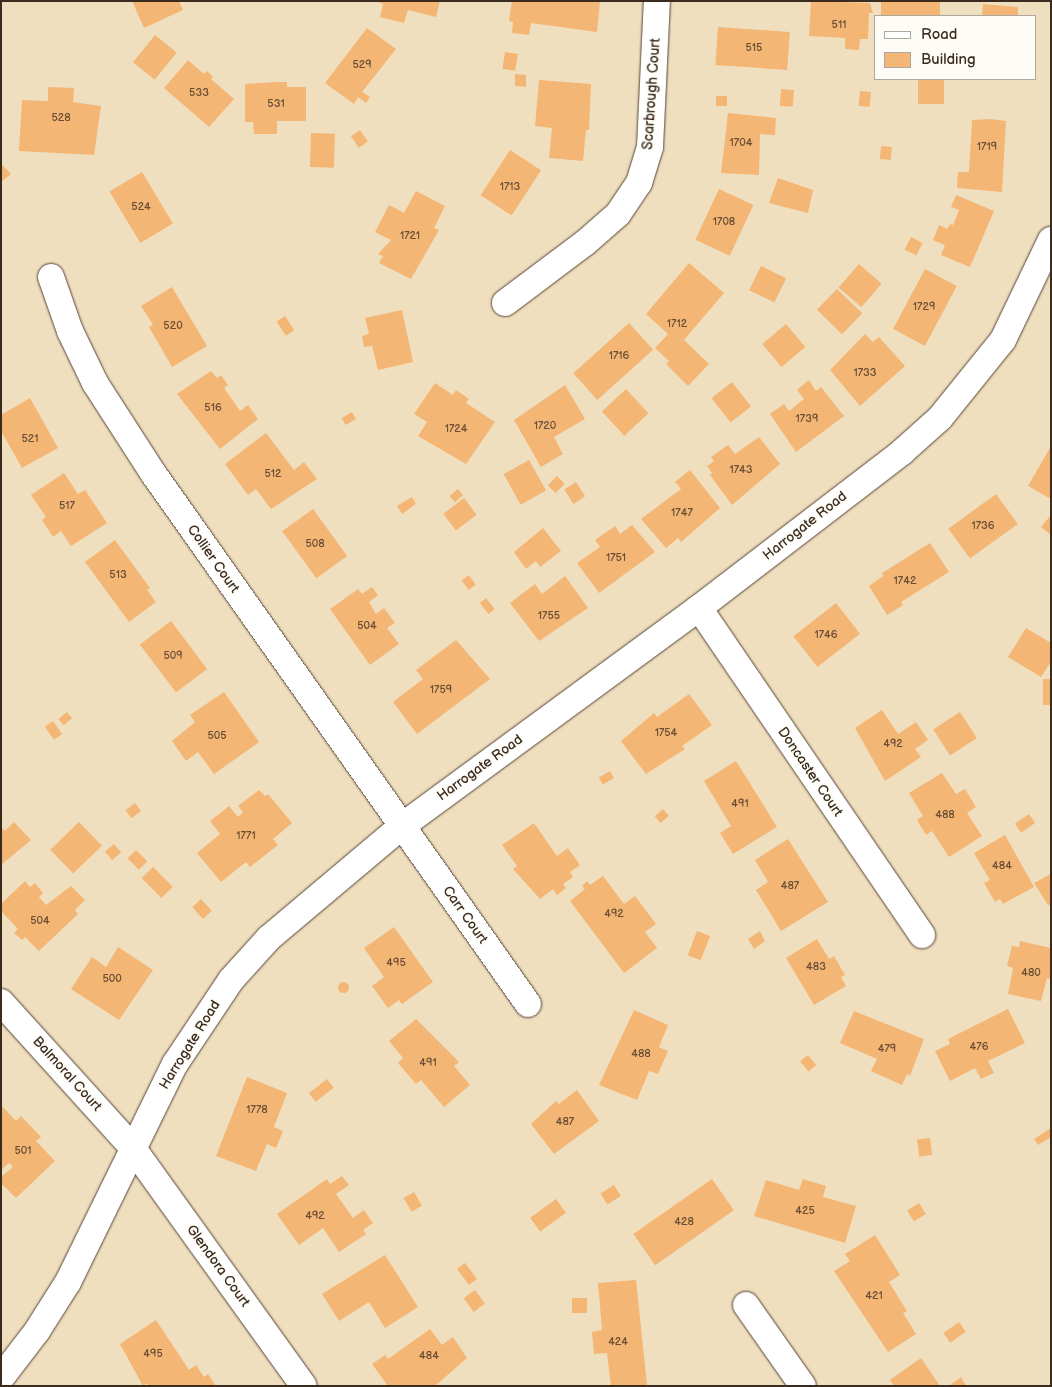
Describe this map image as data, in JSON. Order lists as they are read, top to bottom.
{
  "streets": {
    "street": [
      "Scarbrough Court",
      "Harrogate Road",
      "Collier Court",
      "Doncaster Court",
      "Carr Court",
      "Balmoral Court",
      "Glendora Court"
    ]
  },
  "crossings": [
    ["Harrogate Road", "Collier Court"],
    ["Harrogate Road", "Doncaster Court"],
    ["Harrogate Road", "Carr Court"],
    ["Harrogate Road", "Balmoral Court"],
    ["Harrogate Road", "Glendora Court"],
    ["Collier Court", "Carr Court"],
    ["Balmoral Court", "Glendora Court"]
  ],
  "house_numbers": [
    "511",
    "515",
    "529",
    "533",
    "531",
    "528",
    "1704",
    "1719",
    "1713",
    "524",
    "1708",
    "1721",
    "1729",
    "1712",
    "520",
    "1716",
    "1733",
    "516",
    "1739",
    "1720",
    "1724",
    "521",
    "1743",
    "512",
    "517",
    "1747",
    "1736",
    "508",
    "1751",
    "513",
    "1742",
    "1755",
    "504",
    "1746",
    "509",
    "1759",
    "1754",
    "505",
    "492",
    "491",
    "488",
    "1771",
    "484",
    "487",
    "492",
    "504",
    "495",
    "483",
    "480",
    "500",
    "476",
    "479",
    "488",
    "491",
    "1778",
    "487",
    "501",
    "425",
    "492",
    "428",
    "421",
    "424",
    "495",
    "484"
  ],
  "legend": ["Road", "Building"]
}
